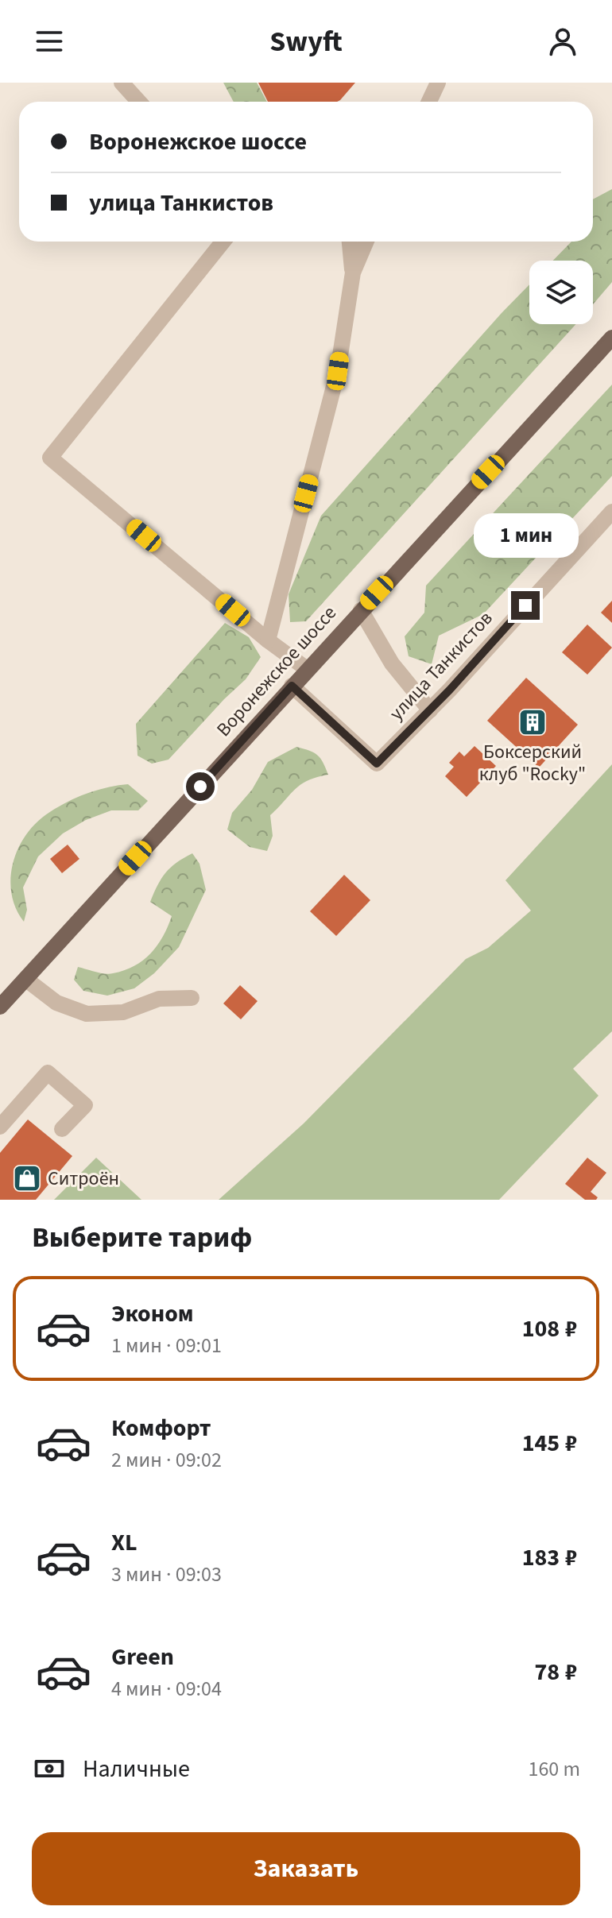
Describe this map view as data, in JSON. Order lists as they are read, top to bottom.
{
  "streets": {
    "main road": ["Воронежское шоссе"],
    "street": ["улица Танкистов"]
  },
  "crossings": [
    ["улица Танкистов", "Воронежское шоссе"]
  ],
  "places": {
    "building": ["Боксерский клуб \"Rocky\""],
    "shop": ["Ситроён"]
  },
  "page": {
    "header": "Swyft",
    "banner": ["Воронежское шоссе", "улица Танкистов"],
    "bubble": "1 мин",
    "heading": "Выберите тариф",
    "list": [
      {
        "name": "Эконом",
        "note": "1 мин · 09:01",
        "value": "108 ₽"
      },
      {
        "name": "Комфорт",
        "note": "2 мин · 09:02",
        "value": "145 ₽"
      },
      {
        "name": "XL",
        "note": "3 мин · 09:03",
        "value": "183 ₽"
      },
      {
        "name": "Green",
        "note": "4 мин · 09:04",
        "value": "78 ₽"
      }
    ],
    "pay": ["Наличные", "160 m"],
    "buttons": "Заказать"
  }
}
